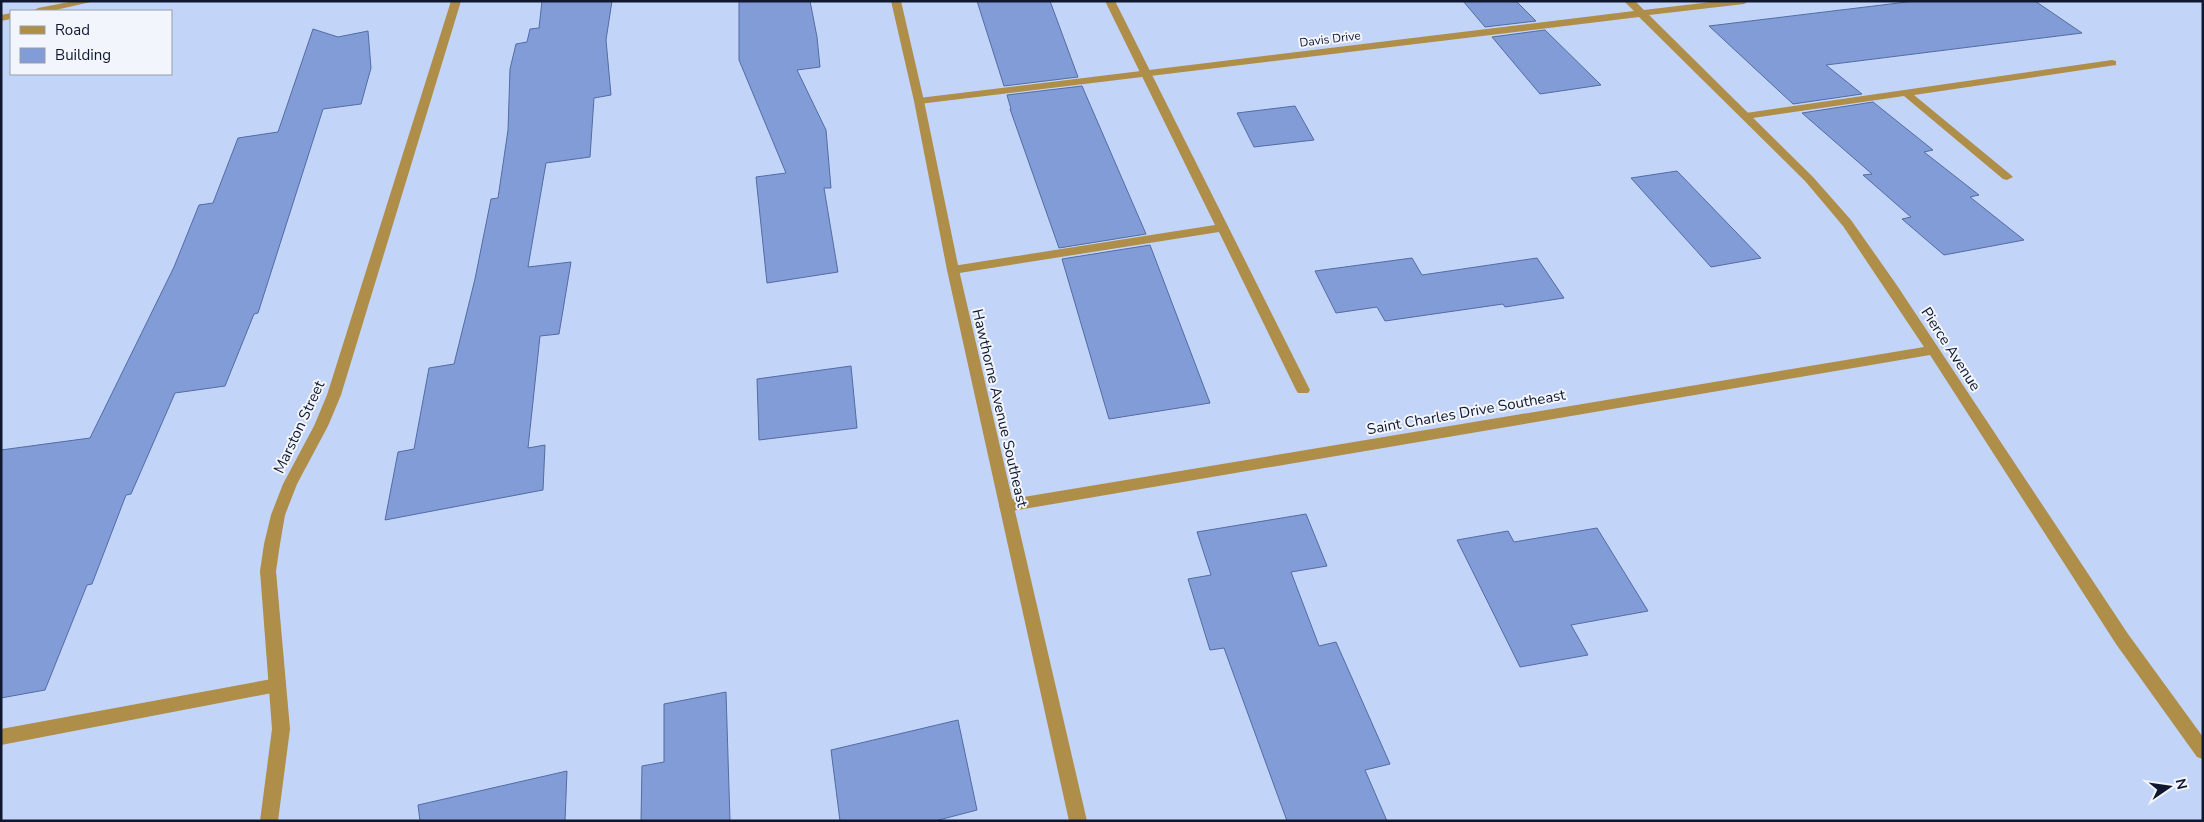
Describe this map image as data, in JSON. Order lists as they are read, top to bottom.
{
  "streets": {
    "street": [
      "Davis Drive",
      "Pierce Avenue",
      "Hawthorne Avenue Southeast",
      "Saint Charles Drive Southeast",
      "Marston Street"
    ]
  },
  "crossings": [
    ["Davis Drive", "Pierce Avenue"],
    ["Davis Drive", "Hawthorne Avenue Southeast"],
    ["Pierce Avenue", "Saint Charles Drive Southeast"],
    ["Hawthorne Avenue Southeast", "Saint Charles Drive Southeast"]
  ],
  "legend": ["Road", "Building"],
  "north": "right"
}
